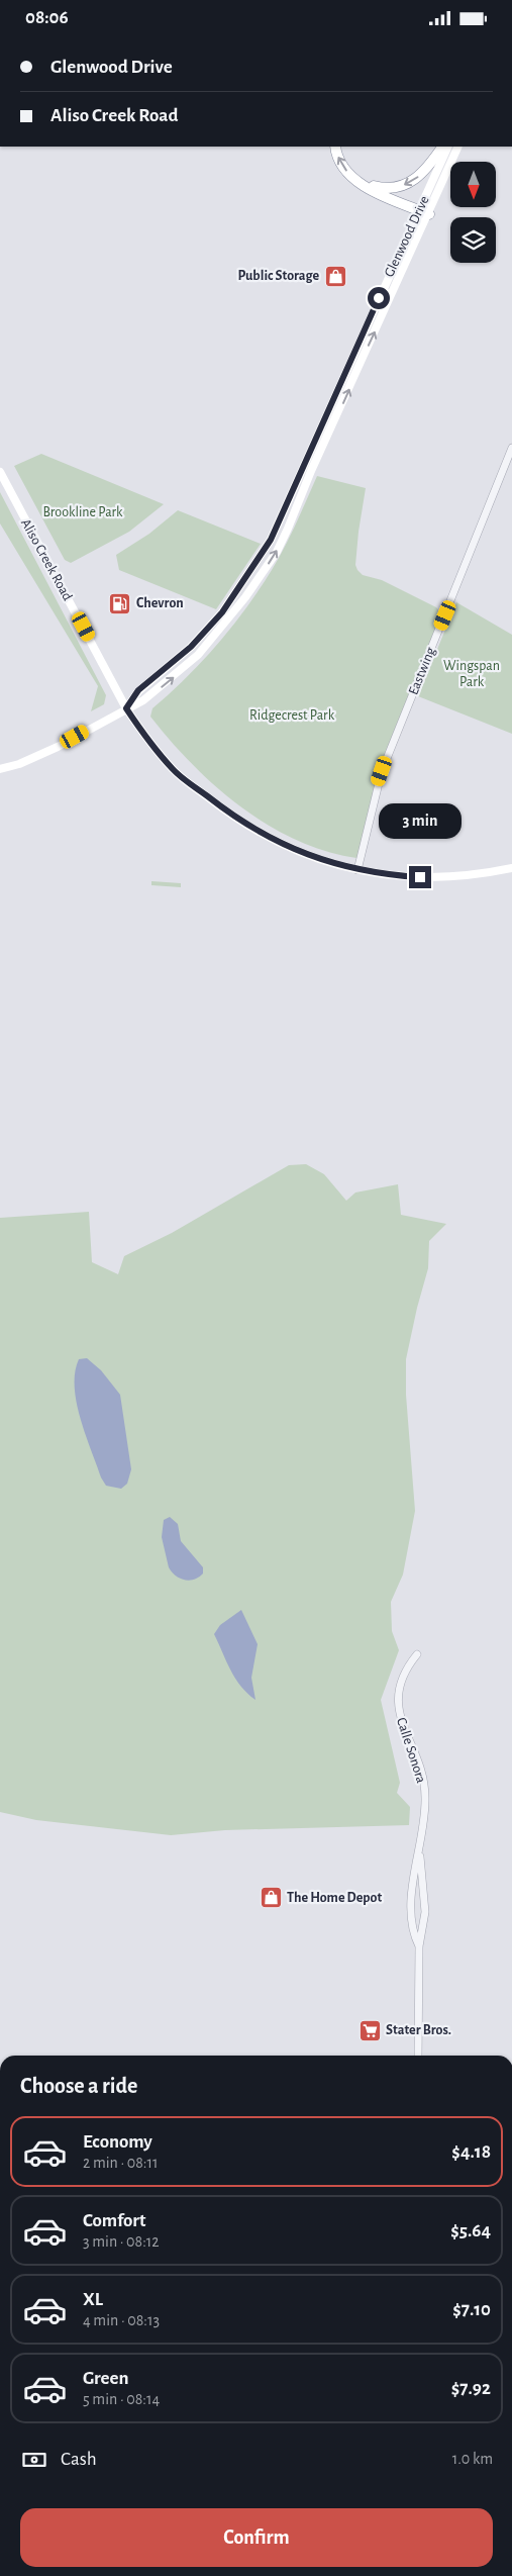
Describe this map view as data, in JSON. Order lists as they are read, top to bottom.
{
  "streets": {
    "main road": ["Glenwood Drive", "Aliso Creek Road"],
    "street": ["Eastwing", "Calle Sonora"]
  },
  "crossings": [
    ["Glenwood Drive", "Aliso Creek Road"],
    ["Aliso Creek Road", "Eastwing"]
  ],
  "parks": ["Brookline Park", "Wingspan Park", "Ridgecrest Park"],
  "places": {
    "shop": ["Public Storage", "The Home Depot"],
    "fuel station": ["Chevron"],
    "supermarket": ["Stater Bros."]
  },
  "north": "bottom",
  "page": {
    "status": "08:06",
    "banner": ["Glenwood Drive", "Aliso Creek Road"],
    "bubble": "3 min",
    "heading": "Choose a ride",
    "list": [
      {
        "name": "Economy",
        "note": "2 min · 08:11",
        "value": "$4.18"
      },
      {
        "name": "Comfort",
        "note": "3 min · 08:12",
        "value": "$5.64"
      },
      {
        "name": "XL",
        "note": "4 min · 08:13",
        "value": "$7.10"
      },
      {
        "name": "Green",
        "note": "5 min · 08:14",
        "value": "$7.92"
      }
    ],
    "pay": ["Cash", "1.0 km"],
    "buttons": "Confirm"
  }
}
